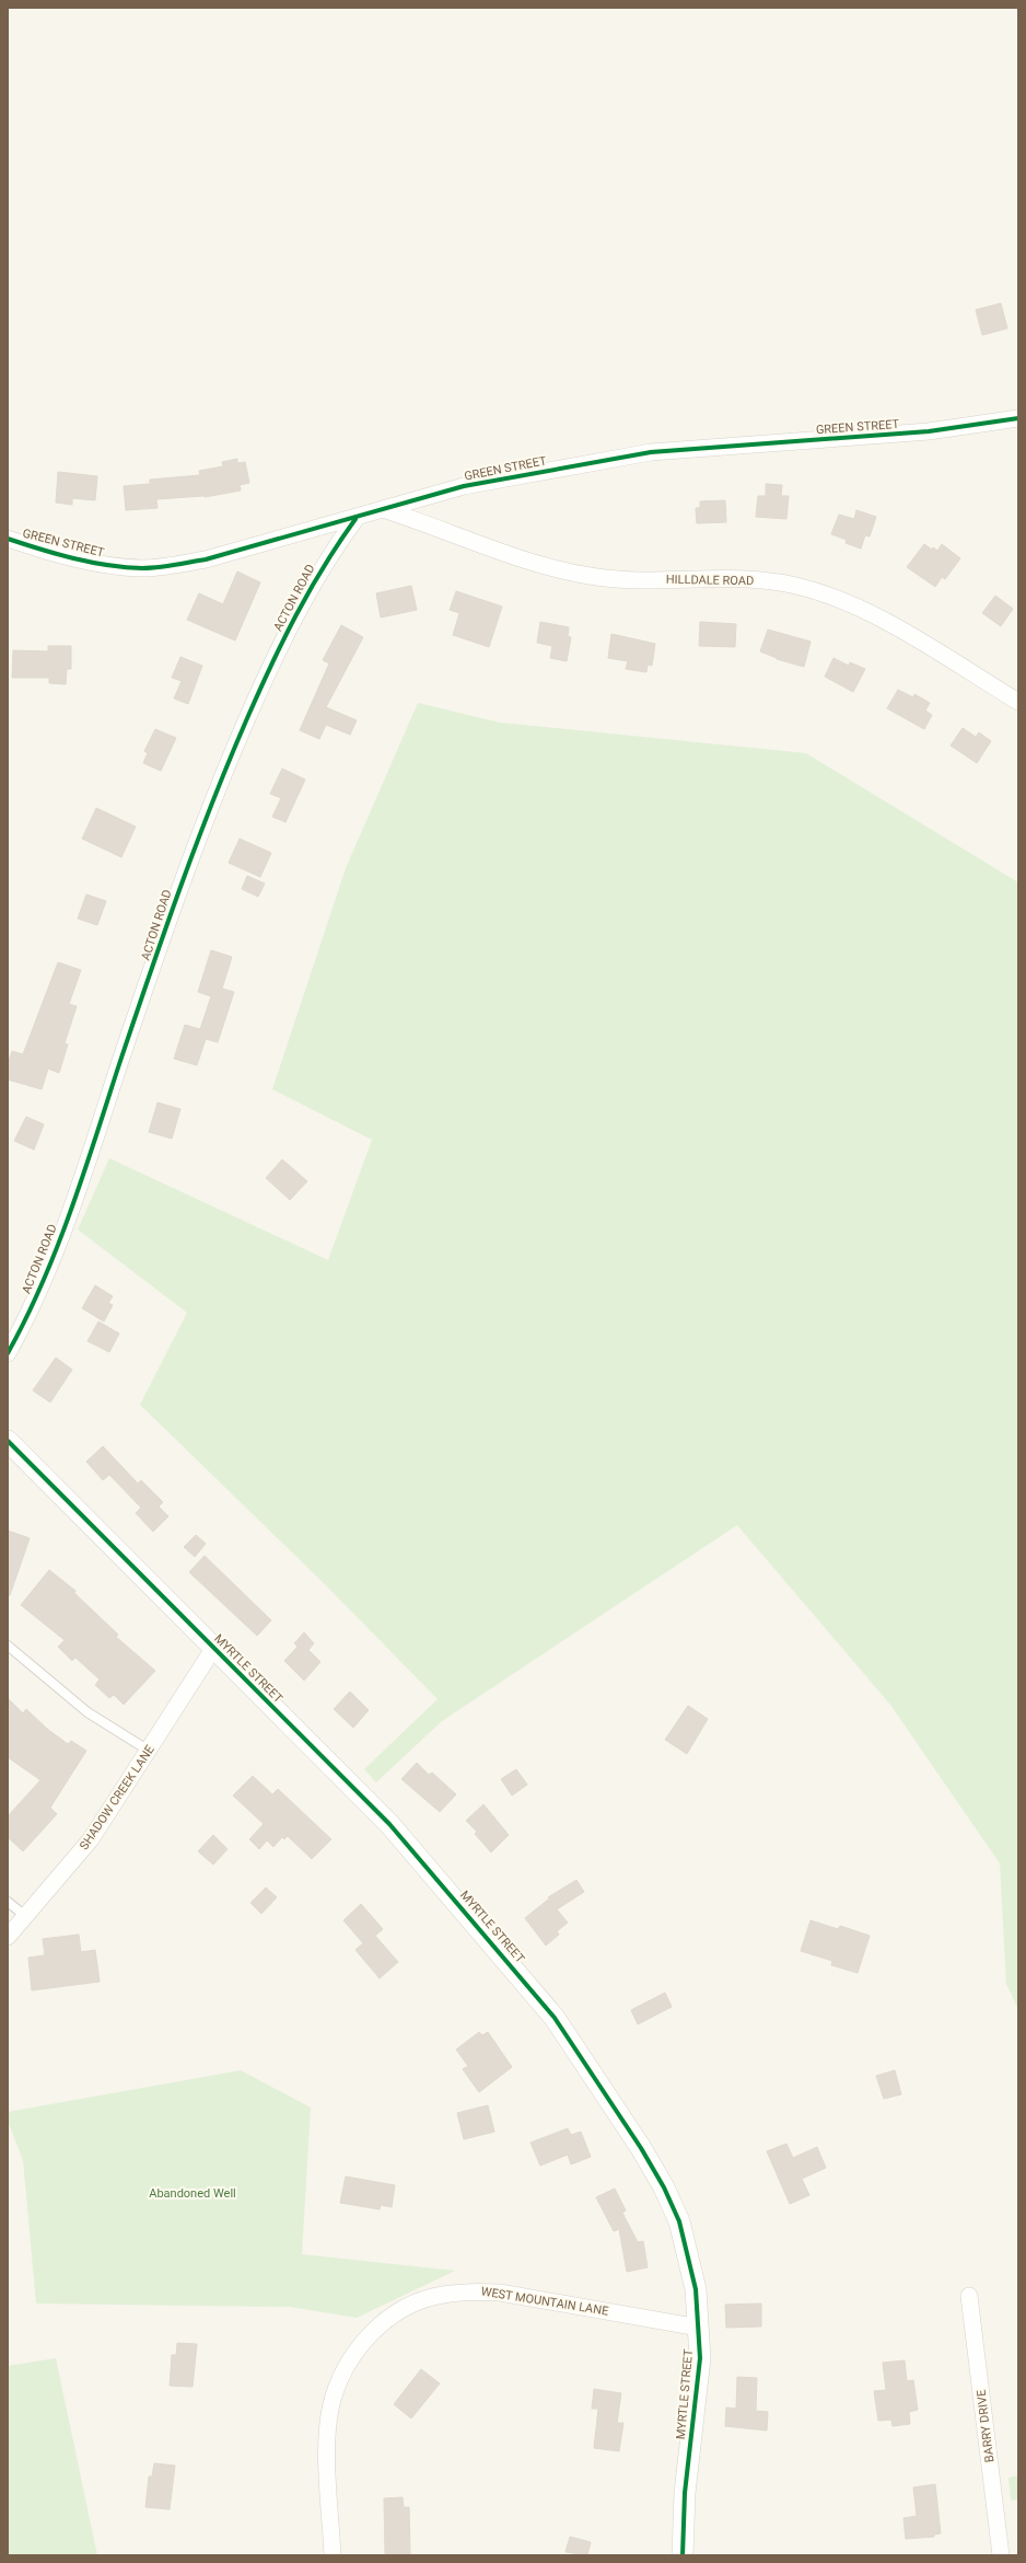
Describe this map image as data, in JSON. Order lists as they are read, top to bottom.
{
  "streets": {
    "street": [
      "GREEN STREET",
      "HILLDALE ROAD",
      "ACTON ROAD",
      "MYRTLE STREET",
      "SHADOW CREEK LANE",
      "WEST MOUNTAIN LANE",
      "BARRY DRIVE"
    ]
  },
  "crossings": [
    ["GREEN STREET", "HILLDALE ROAD"],
    ["GREEN STREET", "ACTON ROAD"],
    ["MYRTLE STREET", "SHADOW CREEK LANE"],
    ["MYRTLE STREET", "WEST MOUNTAIN LANE"]
  ],
  "parks": ["Abandoned Well"]
}
